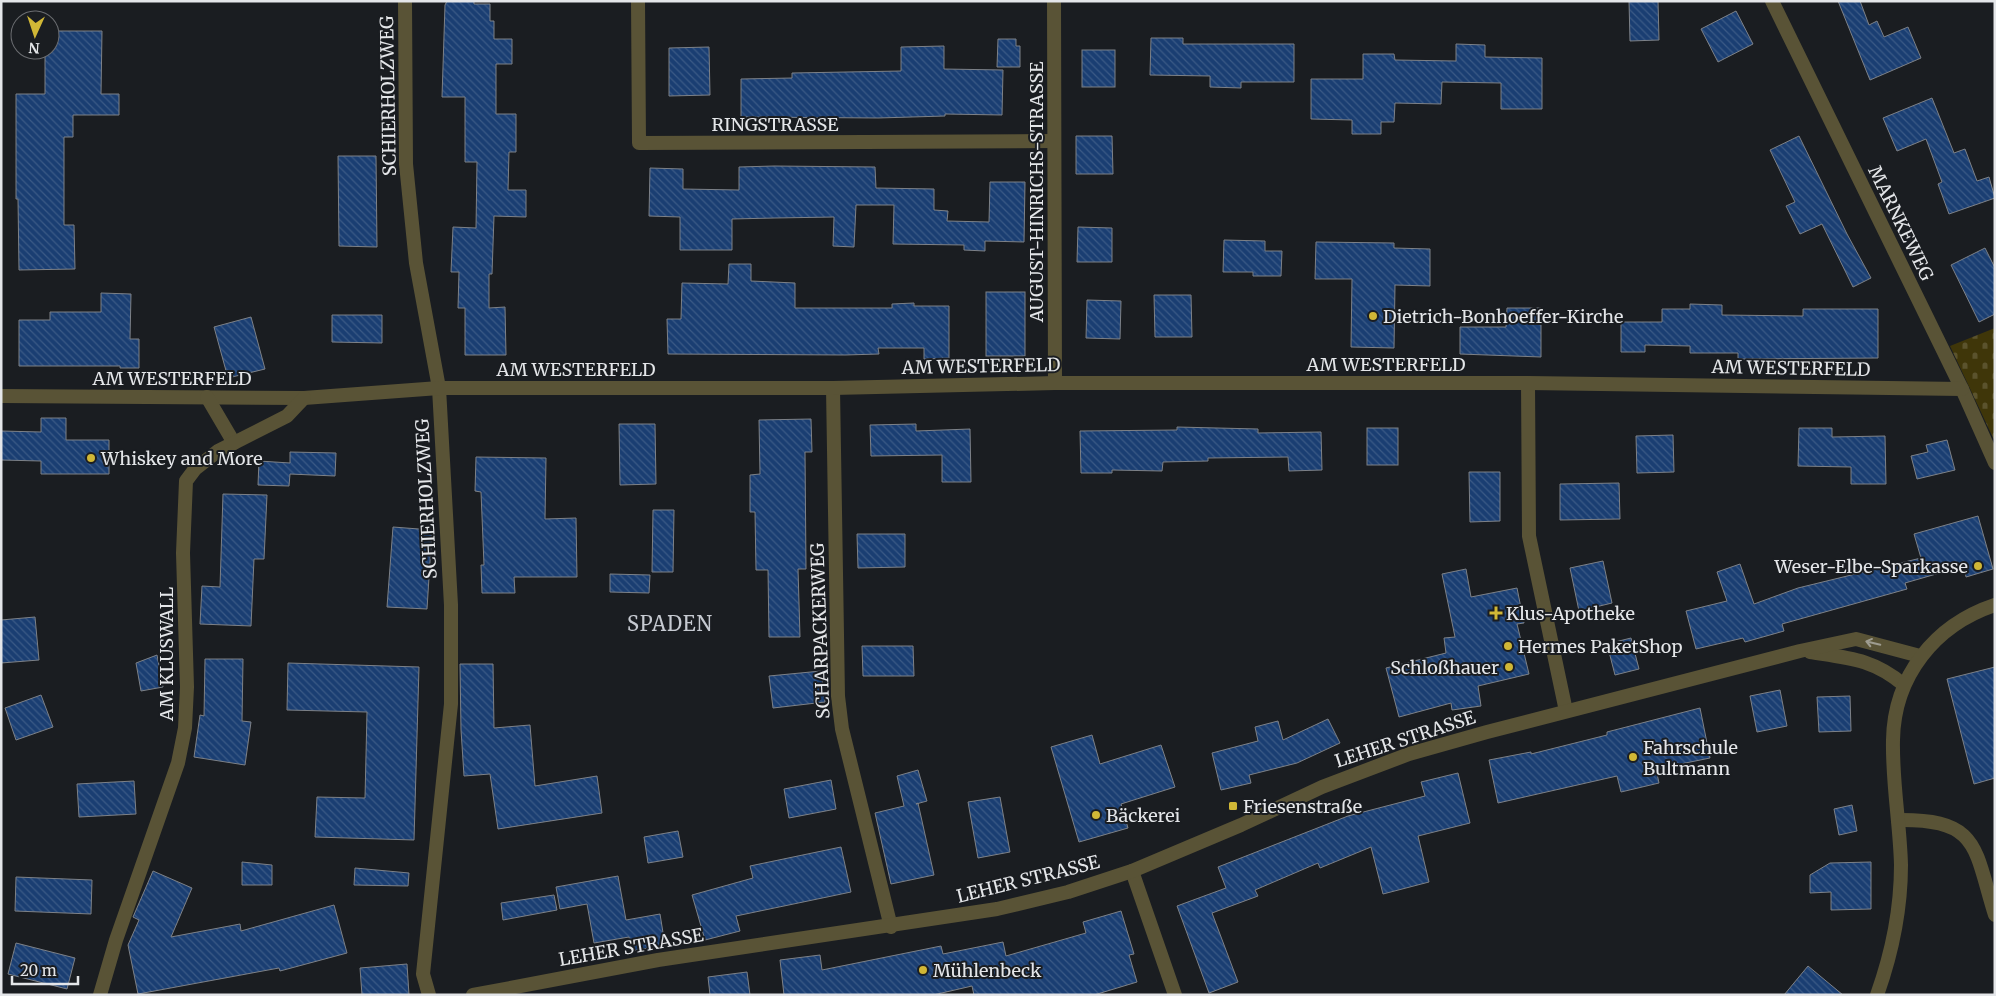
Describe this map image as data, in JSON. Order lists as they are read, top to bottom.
{
  "streets": {
    "street": [
      "SCHIERHOLZWEG",
      "RINGSTRASSE",
      "AUGUST-HINRICHS-STRASSE",
      "MARNKEWEG",
      "AM WESTERFELD",
      "SCHARPACKERWEG",
      "AM KLUSWALL",
      "LEHER STRASSE"
    ]
  },
  "crossings": [
    ["SCHIERHOLZWEG", "AM WESTERFELD"],
    ["RINGSTRASSE", "AUGUST-HINRICHS-STRASSE"],
    ["AUGUST-HINRICHS-STRASSE", "AM WESTERFELD"],
    ["MARNKEWEG", "AM WESTERFELD"],
    ["AM WESTERFELD", "SCHARPACKERWEG"],
    ["AM WESTERFELD", "AM KLUSWALL"],
    ["SCHARPACKERWEG", "LEHER STRASSE"]
  ],
  "districts": ["SPADEN"],
  "places": {
    "other": [
      "Dietrich-Bonhoeffer-Kirche",
      "Whiskey and More",
      "Weser-Elbe-Sparkasse",
      "Hermes PaketShop",
      "Schloßhauer",
      "Fahrschule Bultmann",
      "Bäckerei",
      "Mühlenbeck"
    ],
    "health": ["Klus-Apotheke"],
    "transit": ["Friesenstraße"]
  },
  "scale_bar": "20 m",
  "north": "bottom"
}
